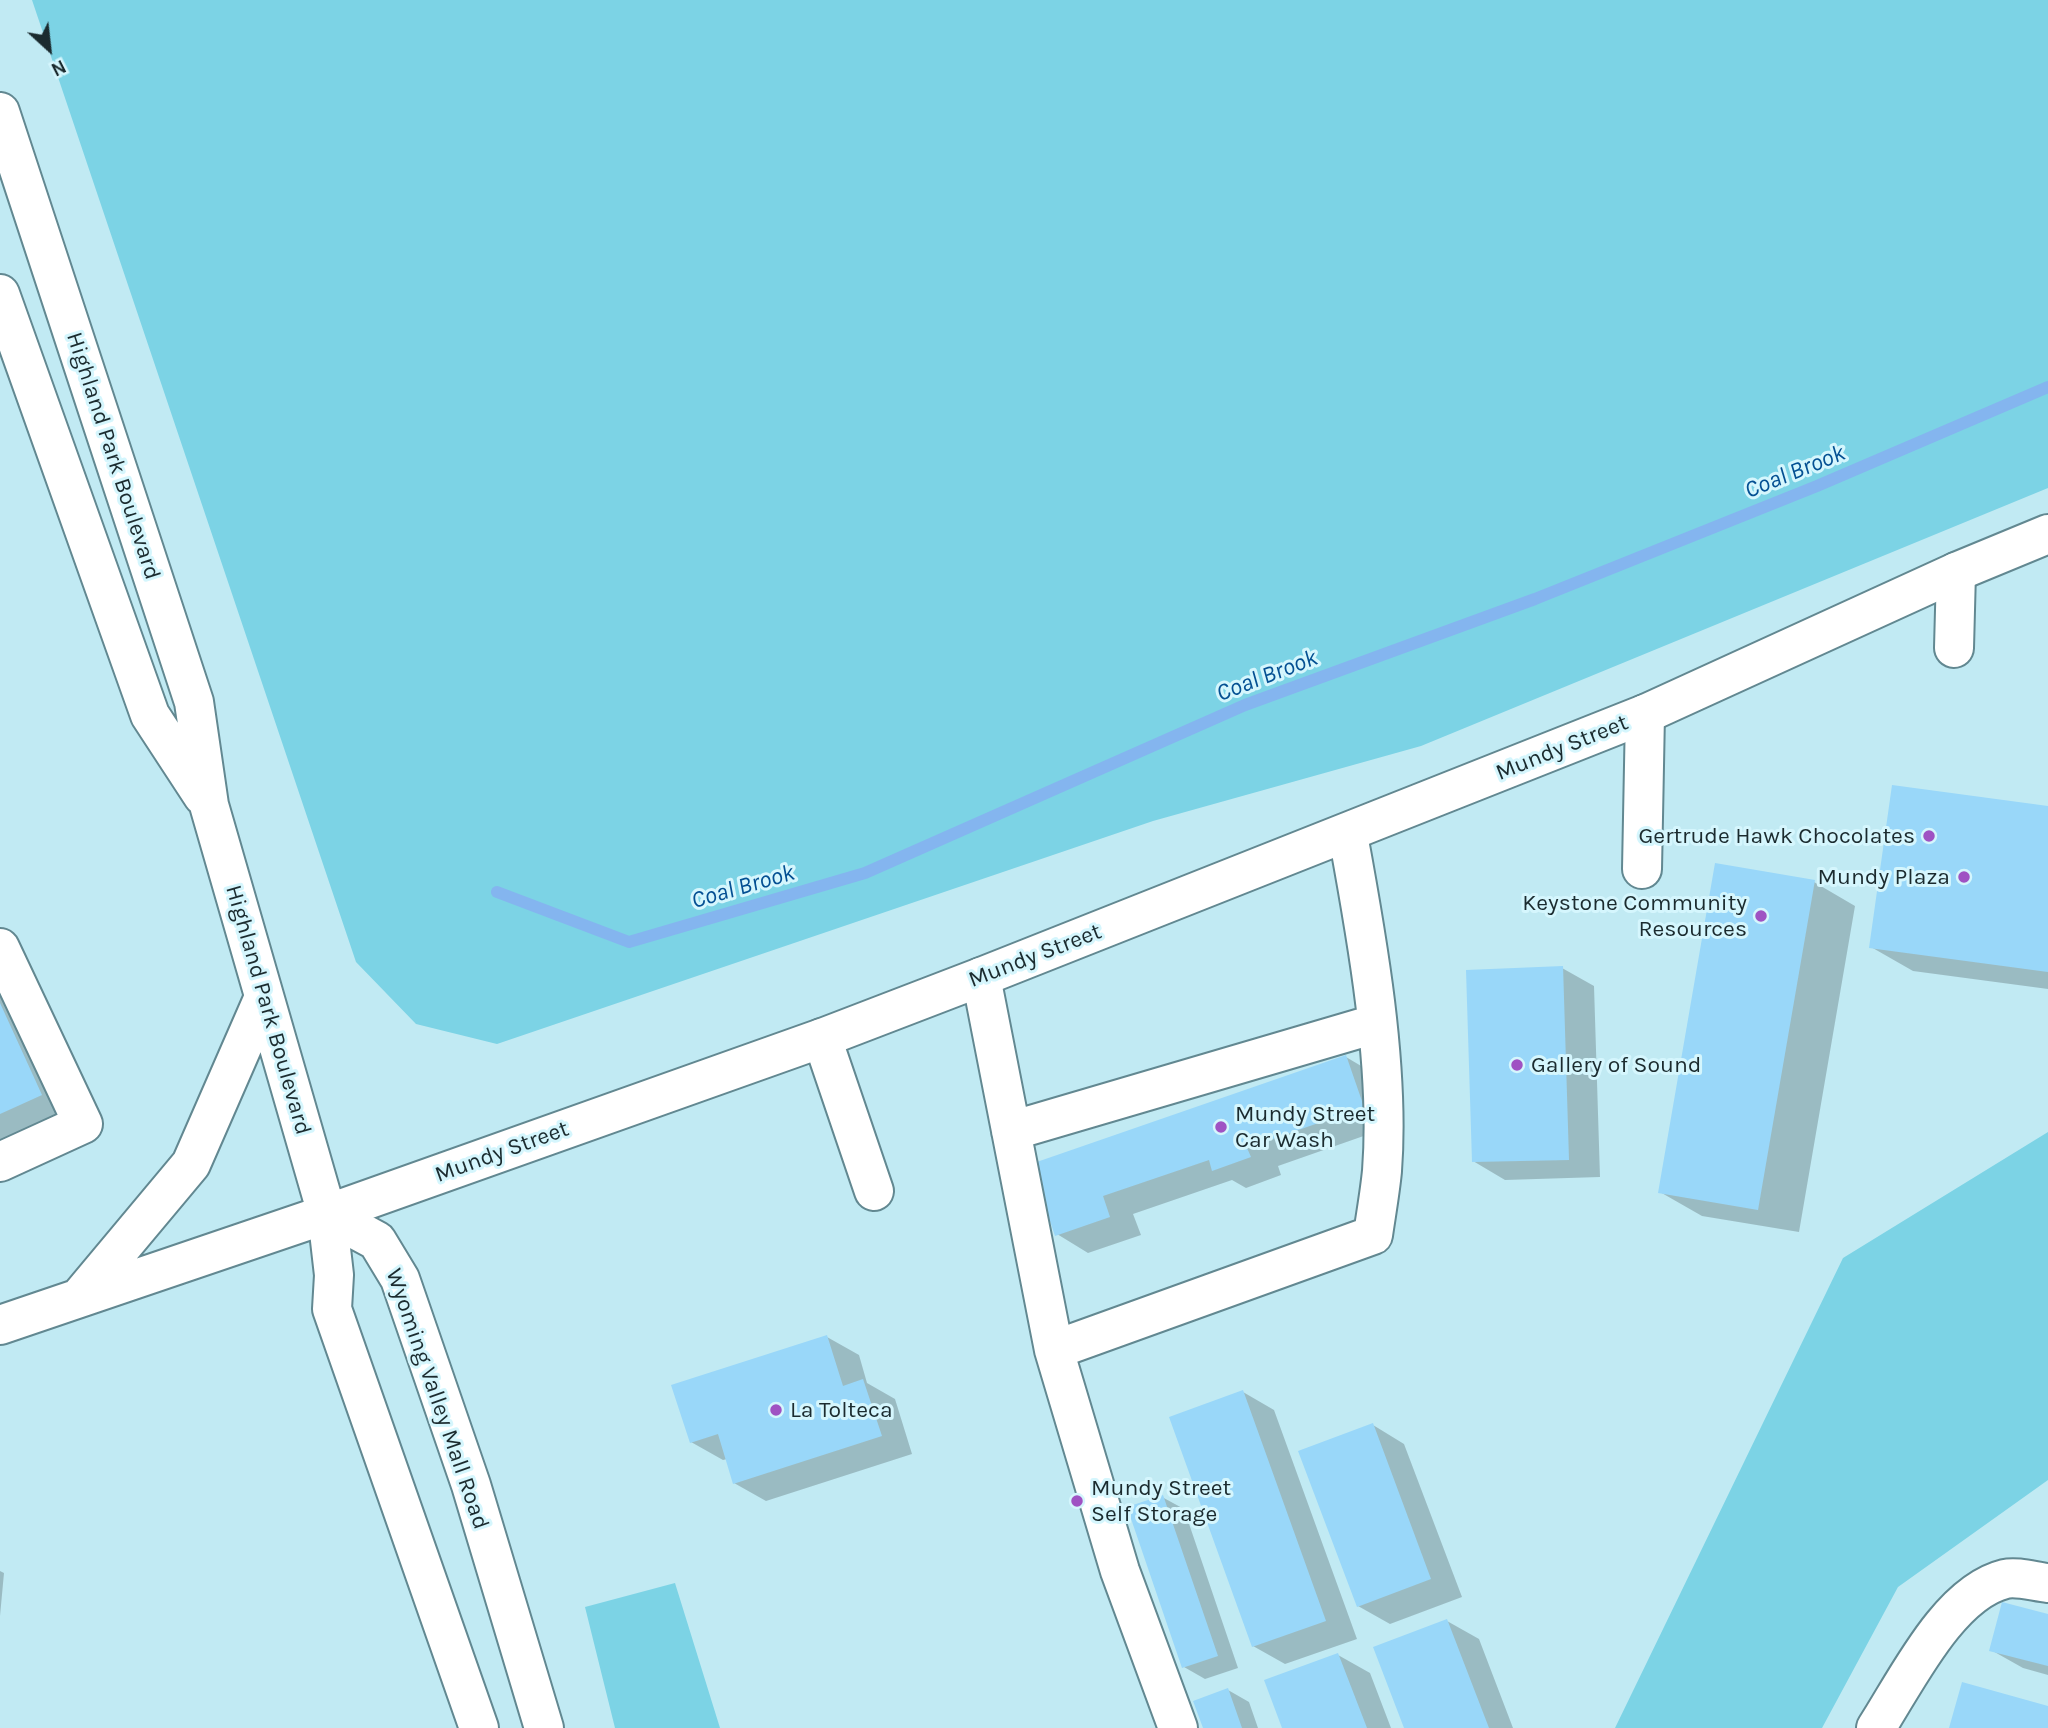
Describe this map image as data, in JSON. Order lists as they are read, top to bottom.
{
  "streets": {
    "main road": ["Highland Park Boulevard", "Mundy Street", "Wyoming Valley Mall Road"]
  },
  "crossings": [
    ["Highland Park Boulevard", "Mundy Street"],
    ["Highland Park Boulevard", "Wyoming Valley Mall Road"],
    ["Mundy Street", "Wyoming Valley Mall Road"]
  ],
  "water": ["Coal Brook"],
  "places": [
    "Gertrude Hawk Chocolates",
    "Mundy Plaza",
    "Keystone Community Resources",
    "Gallery of Sound",
    "Mundy Street Car Wash",
    "La Tolteca",
    "Mundy Street Self Storage"
  ],
  "north": "bottom right"
}
